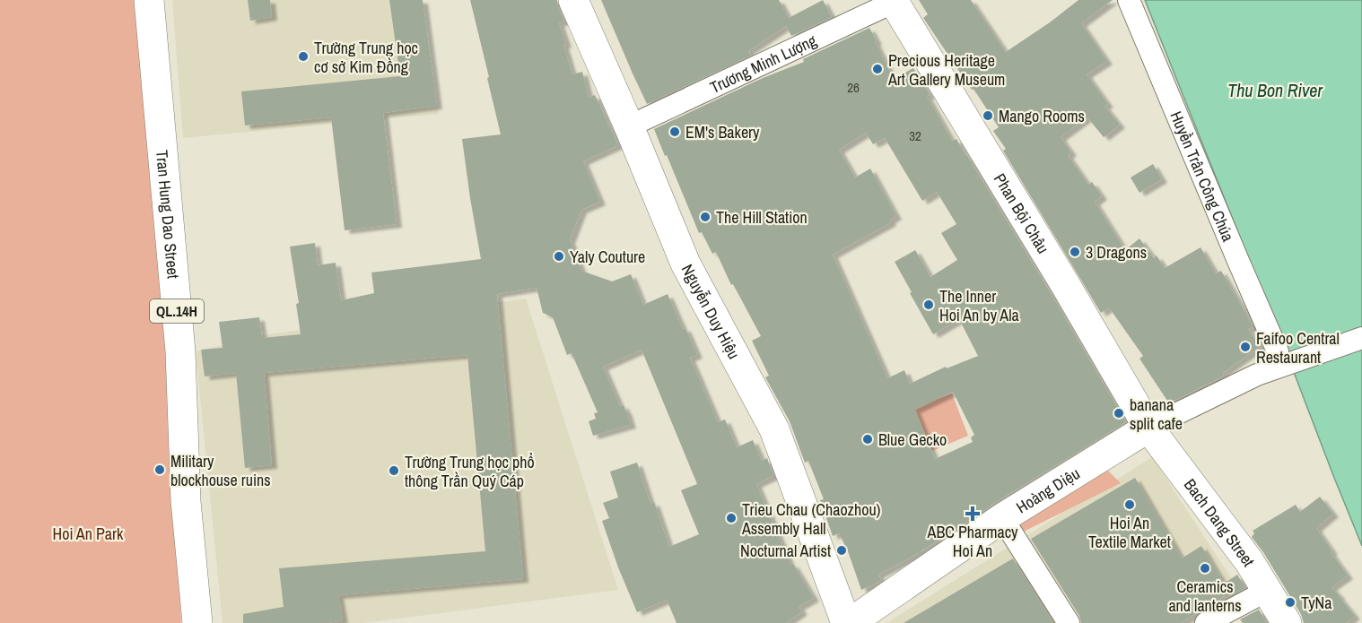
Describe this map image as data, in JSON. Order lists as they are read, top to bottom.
{
  "streets": {
    "main road": [
      "Phan Bội Châu",
      "Tran Hung Dao Street",
      "QL.14H",
      "Nguyễn Duy Hiệu",
      "Hoàng Diệu",
      "Bach Dang Street"
    ],
    "street": ["Trương Minh Lượng", "Huyền Trân Công Chúa"]
  },
  "crossings": [
    ["Trương Minh Lượng", "Phan Bội Châu"],
    ["Trương Minh Lượng", "Nguyễn Duy Hiệu"],
    ["Phan Bội Châu", "Hoàng Diệu"],
    ["Phan Bội Châu", "Bach Dang Street"],
    ["Nguyễn Duy Hiệu", "Hoàng Diệu"],
    ["Hoàng Diệu", "Bach Dang Street"]
  ],
  "water": ["Thu Bon River"],
  "parks": ["Hoi An Park"],
  "places": {
    "other": [
      "Trường Trung học cơ sở Kim Đồng",
      "Precious Heritage Art Gallery Museum",
      "Mango Rooms",
      "EM's Bakery",
      "The Hill Station",
      "3 Dragons",
      "Yaly Couture",
      "The Inner Hoi An by Ala",
      "Faifoo Central Restaurant",
      "banana split cafe",
      "Blue Gecko",
      "Military blockhouse ruins",
      "Trường Trung học phổ thông Trần Quý Cáp",
      "Hoi An Textile Market",
      "Trieu Chau (Chaozhou) Assembly Hall",
      "Nocturnal Artist",
      "Ceramics and lanterns",
      "TyNa"
    ],
    "health": ["ABC Pharmacy Hoi An"]
  },
  "house_numbers": ["26", "32"]
}
